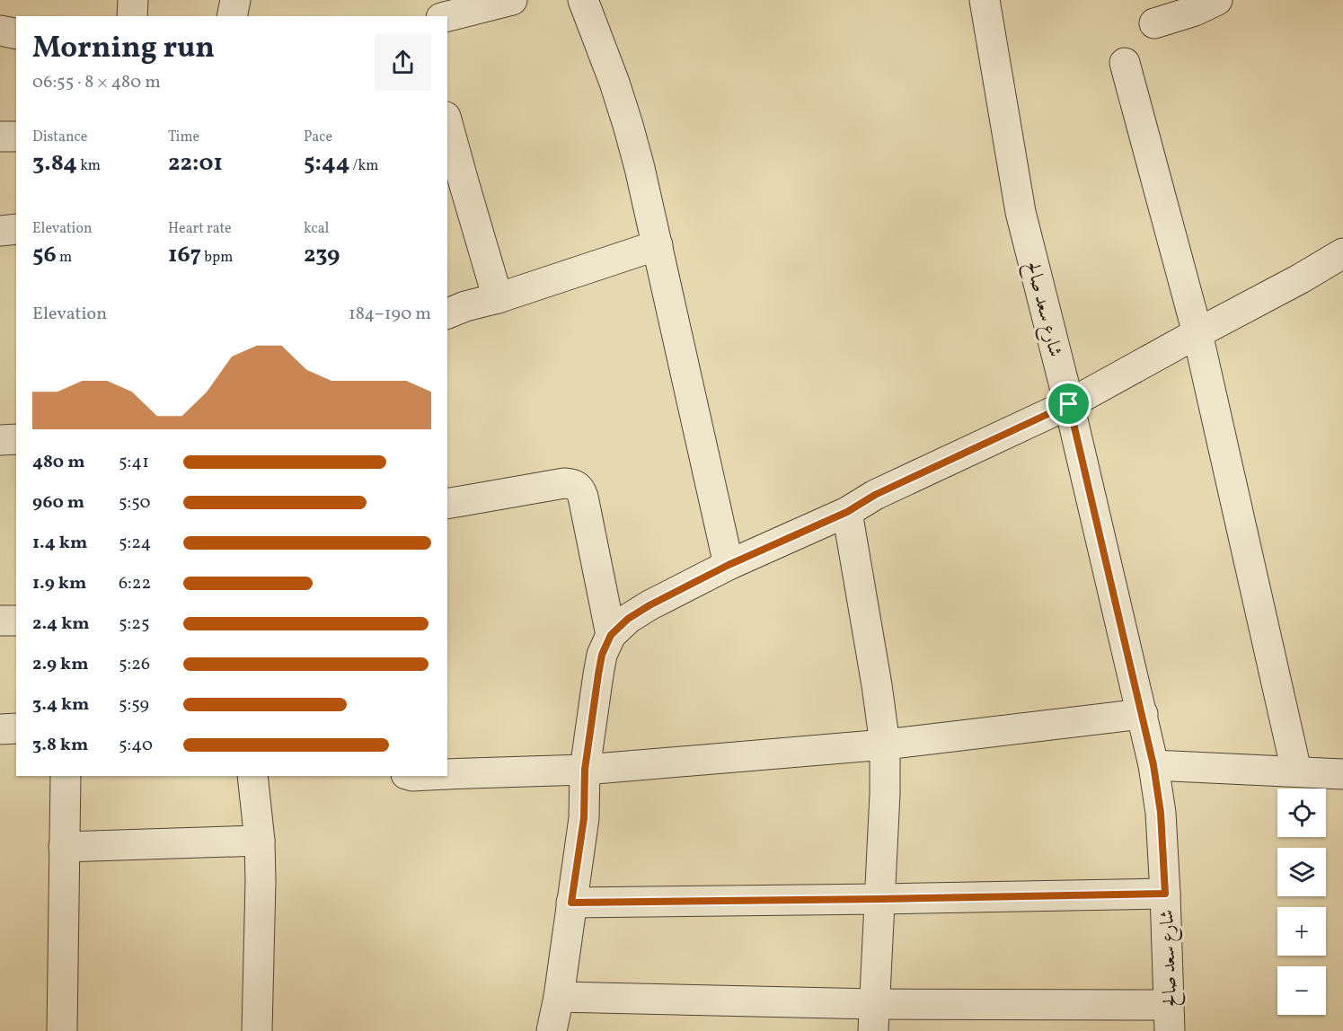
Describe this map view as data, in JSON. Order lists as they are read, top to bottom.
{
  "streets": {
    "street": ["شارع سعد صالح"]
  },
  "page": {
    "heading": ["Morning run", "06:55 · 8 × 480 m"],
    "stats": [
      ["Distance", "3.84 km"],
      ["Time", "22:01"],
      ["Pace", "5:44 /km"],
      ["Elevation", "56 m"],
      ["Heart rate", "167 bpm"],
      ["kcal", "239"]
    ],
    "chart": ["Elevation", "184–190 m"],
    "list": [
      {
        "name": "480 m",
        "note": "5:41"
      },
      {
        "name": "960 m",
        "note": "5:50"
      },
      {
        "name": "1.4 km",
        "note": "5:24"
      },
      {
        "name": "1.9 km",
        "note": "6:22"
      },
      {
        "name": "2.4 km",
        "note": "5:25"
      },
      {
        "name": "2.9 km",
        "note": "5:26"
      },
      {
        "name": "3.4 km",
        "note": "5:59"
      },
      {
        "name": "3.8 km",
        "note": "5:40"
      }
    ],
    "map_buttons": ["+", "−"]
  }
}
